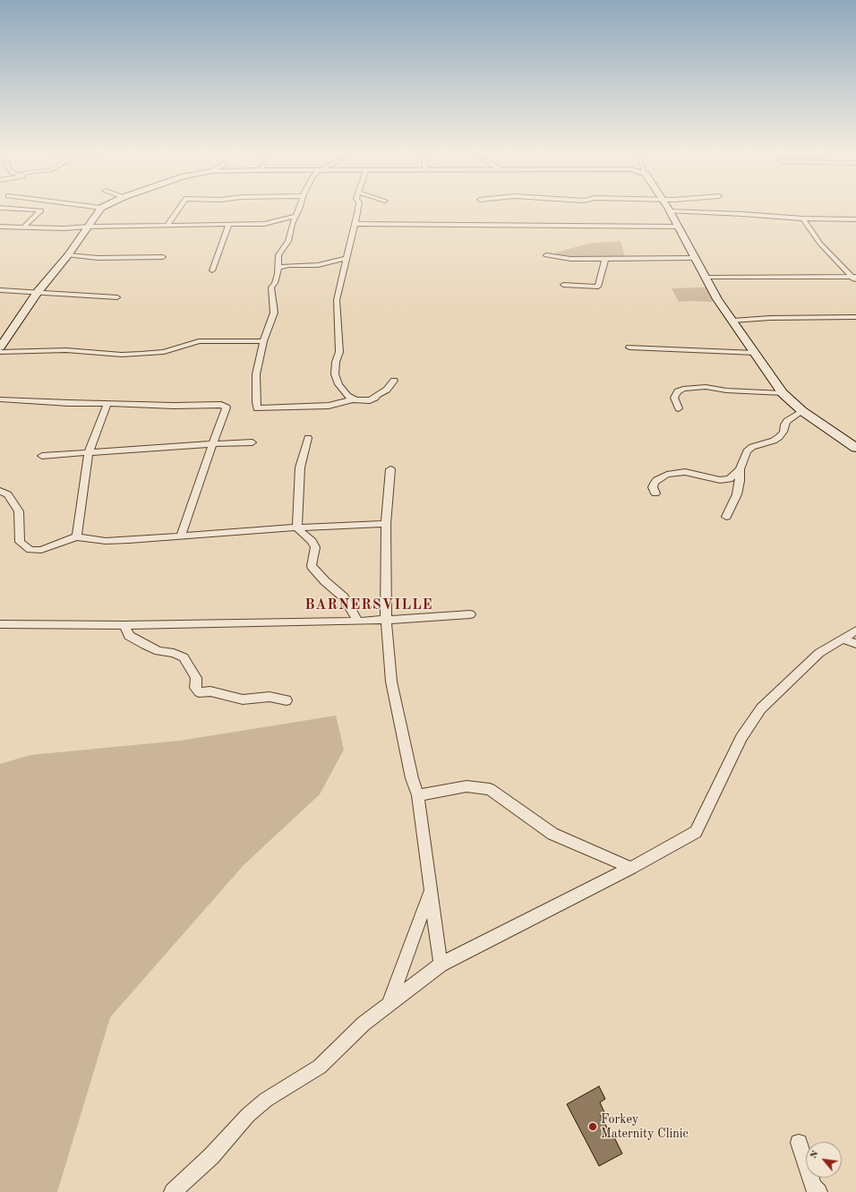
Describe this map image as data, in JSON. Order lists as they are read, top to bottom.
{
  "districts": ["BARNERSVILLE"],
  "places": ["Forkey Maternity Clinic"],
  "north": "top left"
}
